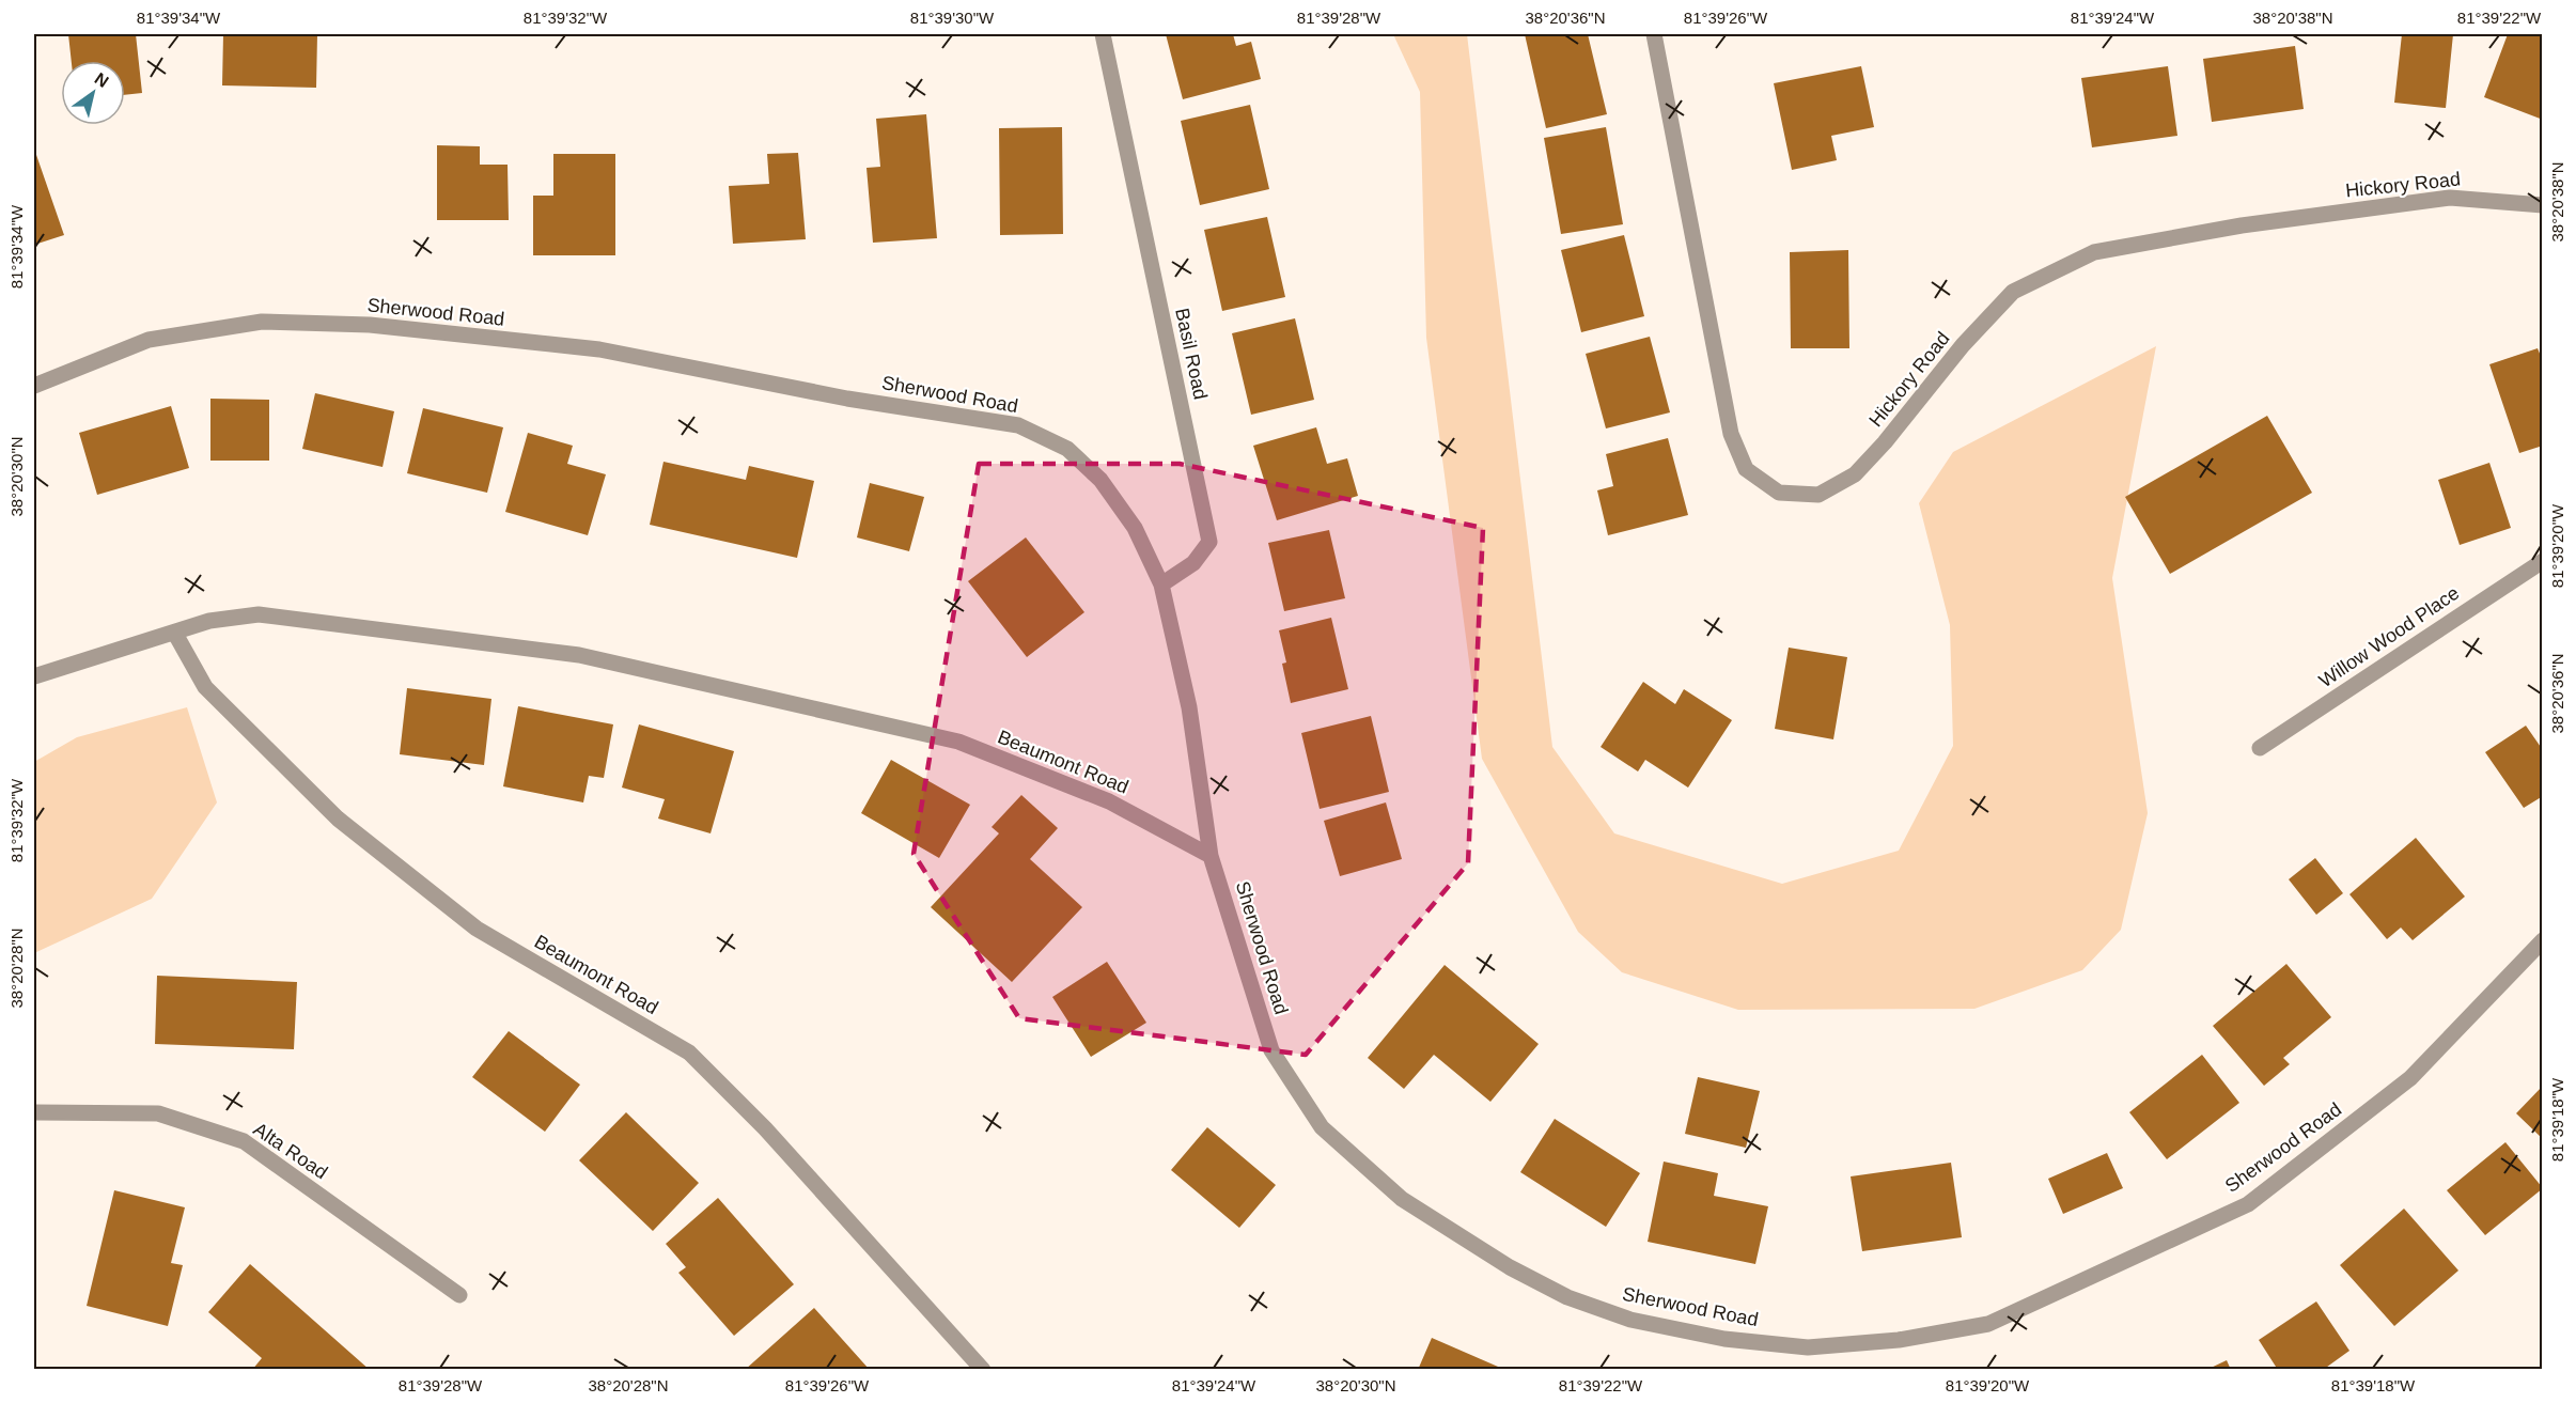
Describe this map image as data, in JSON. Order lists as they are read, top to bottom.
{
  "streets": {
    "street": [
      "Hickory Road",
      "Sherwood Road",
      "Basil Road",
      "Willow Wood Place",
      "Beaumont Road",
      "Alta Road"
    ]
  },
  "crossings": [
    ["Sherwood Road", "Basil Road"],
    ["Sherwood Road", "Beaumont Road"]
  ],
  "north": "top right",
  "coordinates": [
    "81°39'34\"W",
    "81°39'32\"W",
    "81°39'30\"W",
    "81°39'28\"W",
    "38°20'36\"N",
    "81°39'26\"W",
    "81°39'24\"W",
    "38°20'38\"N",
    "81°39'22\"W",
    "38°20'30\"N",
    "81°39'20\"W",
    "38°20'28\"N",
    "81°39'18\"W"
  ]
}
